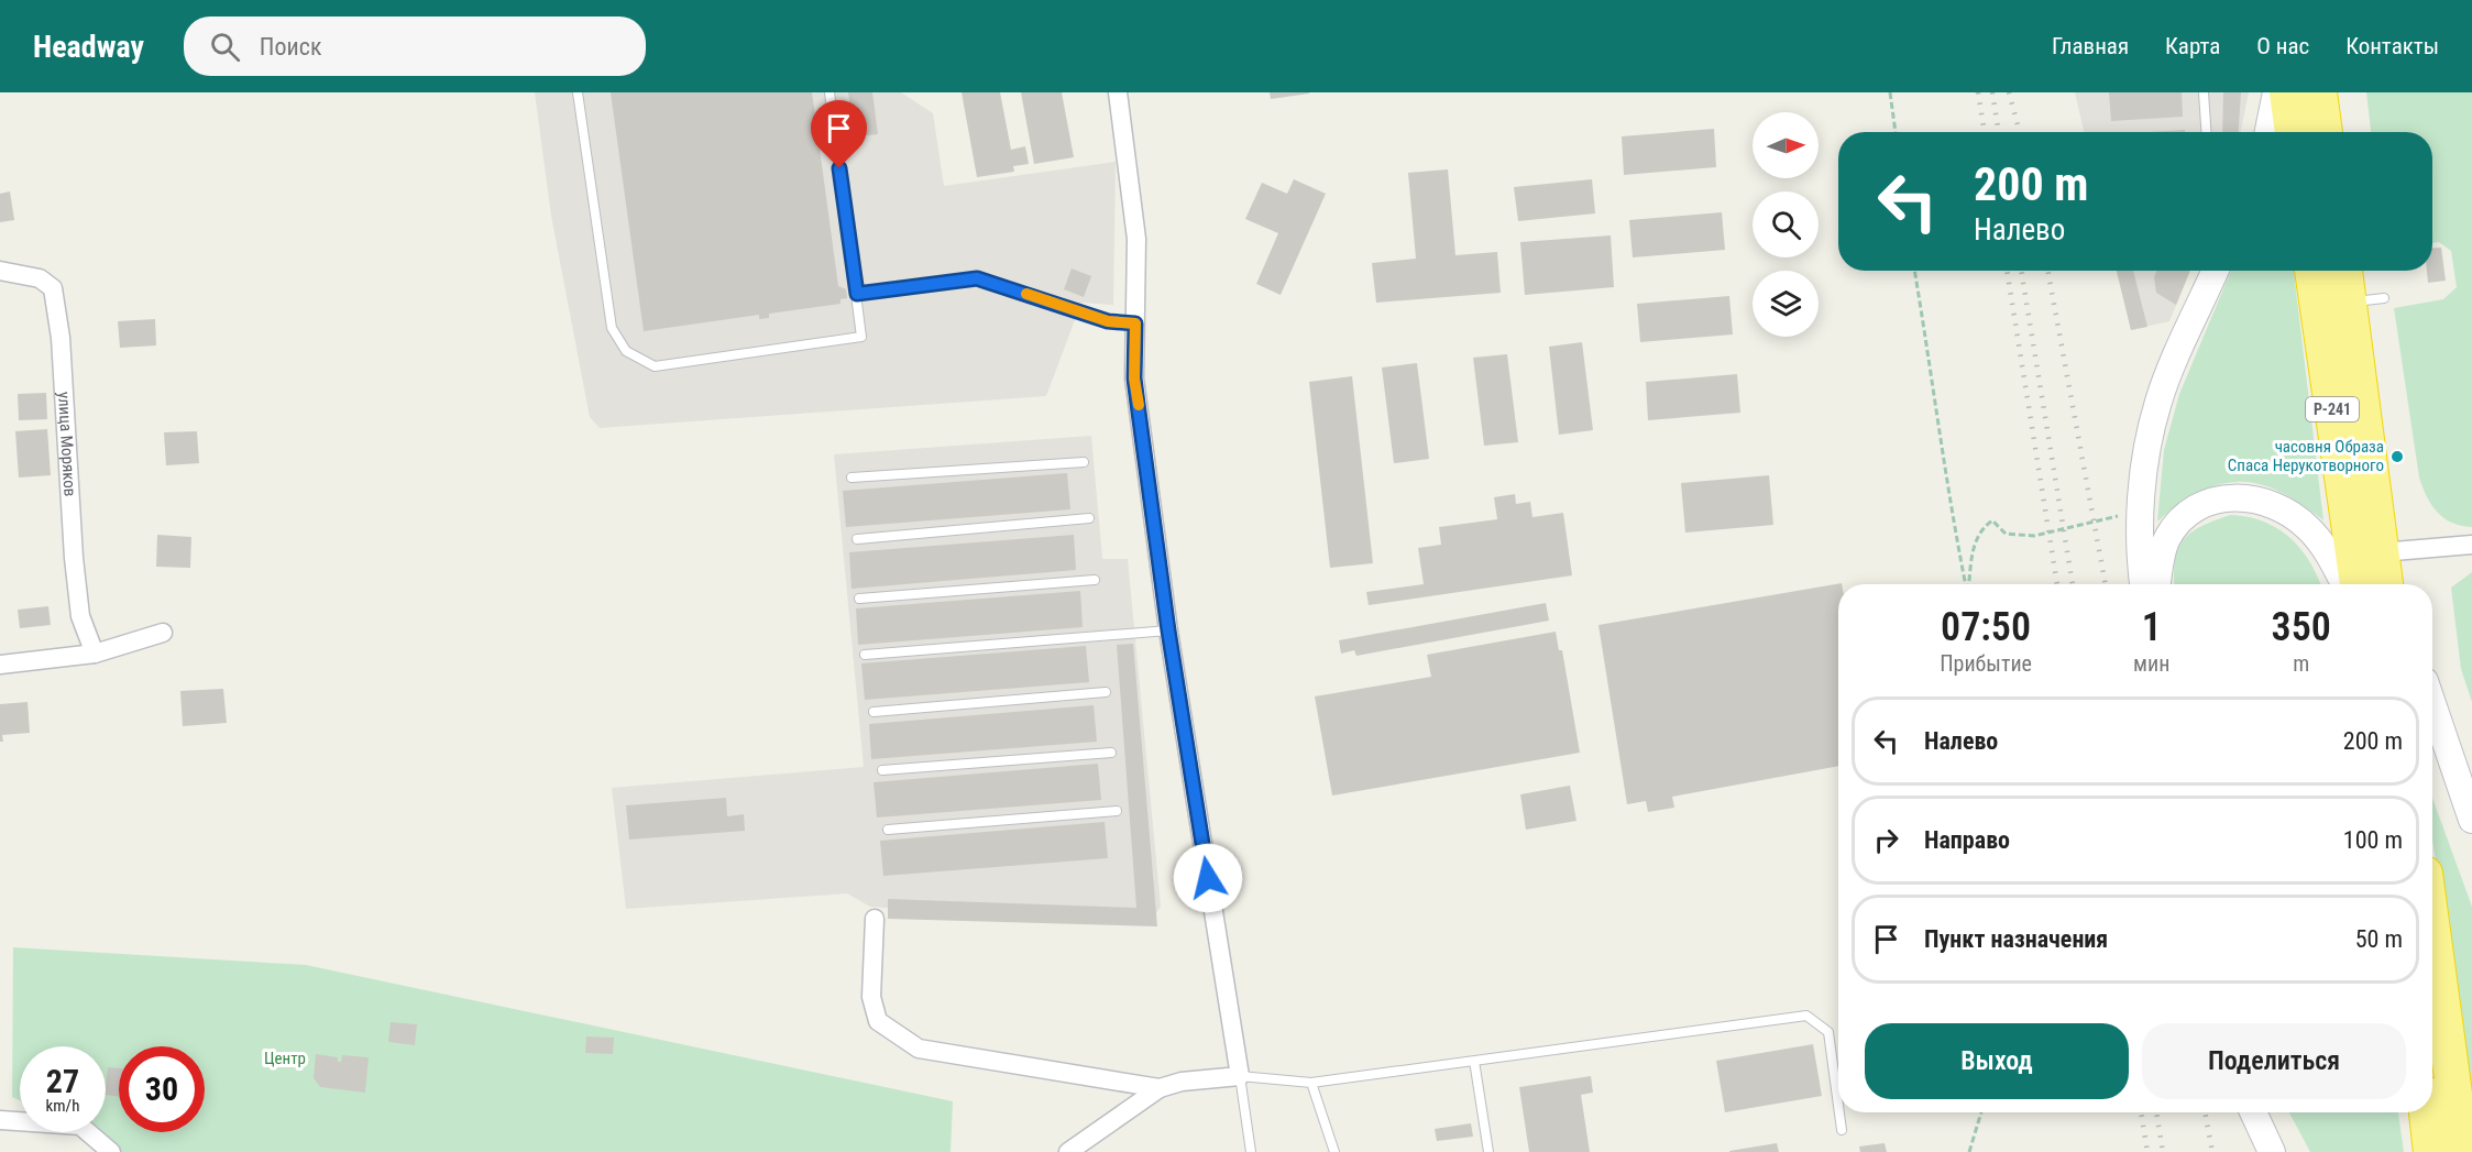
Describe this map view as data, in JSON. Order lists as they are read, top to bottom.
{
  "streets": {
    "highway": ["Р-241"],
    "street": ["улица Моряков"]
  },
  "parks": ["Центр"],
  "places": ["часовня Образа Спаса Нерукотворного"],
  "north": "right",
  "page": {
    "header": "Headway",
    "search": "Поиск",
    "nav": [
      "Главная",
      "Карта",
      "О нас",
      "Контакты"
    ],
    "turn": ["200 m", "Налево"],
    "eta": [
      "07:50",
      "Прибытие",
      "1",
      "мин",
      "350",
      "m"
    ],
    "list": [
      {
        "name": "Налево",
        "value": "200 m"
      },
      {
        "name": "Направо",
        "value": "100 m"
      },
      {
        "name": "Пункт назначения",
        "value": "50 m"
      }
    ],
    "buttons": ["Выход", "Поделиться"],
    "speed": "27 km/h",
    "limit": "30"
  }
}
